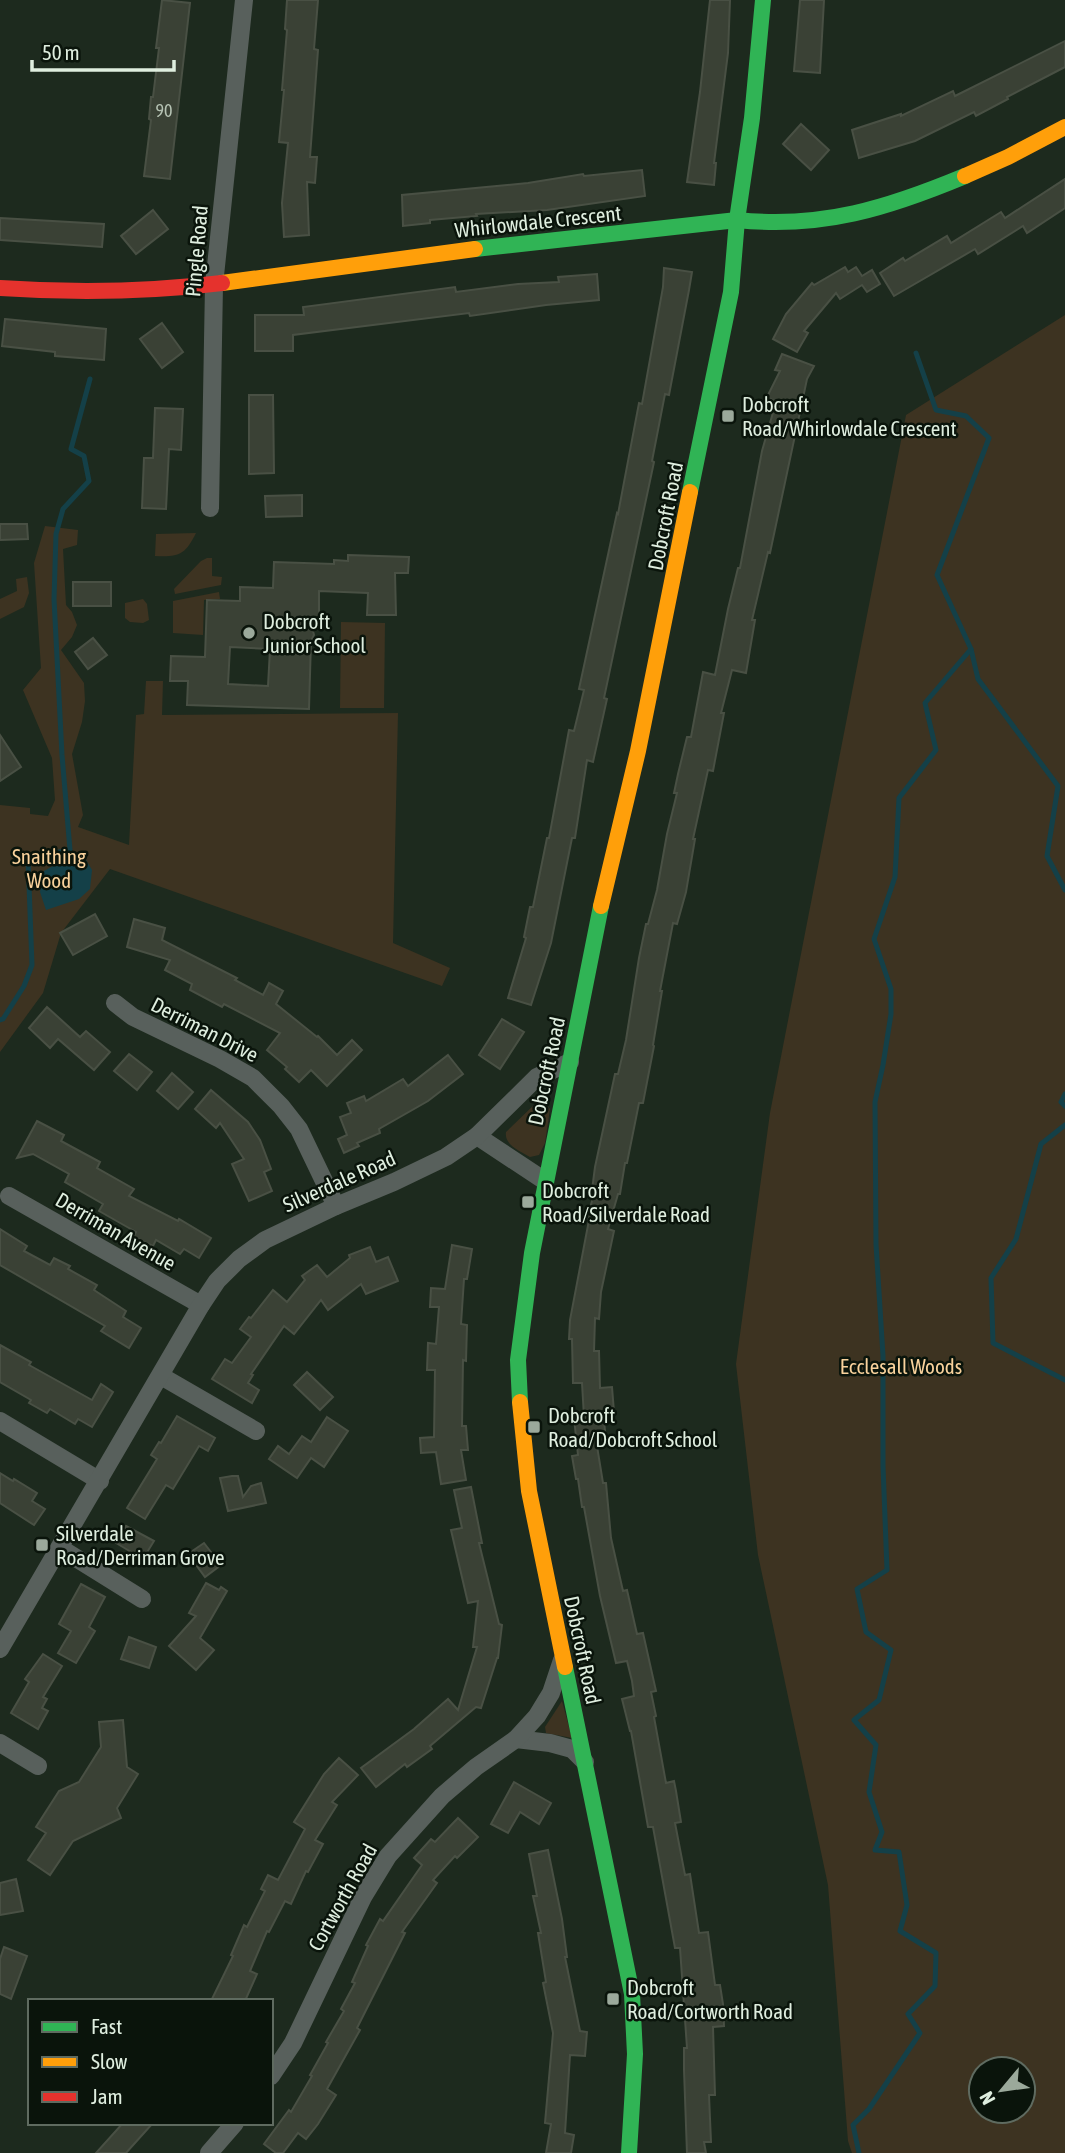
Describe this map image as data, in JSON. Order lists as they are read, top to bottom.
{
  "streets": {
    "street": [
      "Whirlowdale Crescent",
      "Pingle Road",
      "Dobcroft Road",
      "Derriman Drive",
      "Silverdale Road",
      "Derriman Avenue",
      "Cortworth Road"
    ]
  },
  "crossings": [
    ["Whirlowdale Crescent", "Pingle Road"],
    ["Whirlowdale Crescent", "Dobcroft Road"],
    ["Dobcroft Road", "Silverdale Road"],
    ["Dobcroft Road", "Cortworth Road"],
    ["Derriman Drive", "Silverdale Road"],
    ["Silverdale Road", "Derriman Avenue"]
  ],
  "parks": ["Snaithing Wood", "Ecclesall Woods"],
  "places": {
    "transit": [
      "Dobcroft Road/Whirlowdale Crescent",
      "Dobcroft Road/Silverdale Road",
      "Dobcroft Road/Dobcroft School",
      "Silverdale Road/Derriman Grove",
      "Dobcroft Road/Cortworth Road"
    ],
    "other": ["Dobcroft Junior School"]
  },
  "house_numbers": ["90"],
  "legend": ["Fast", "Slow", "Jam"],
  "scale_bar": "50 m",
  "north": "bottom left"
}
